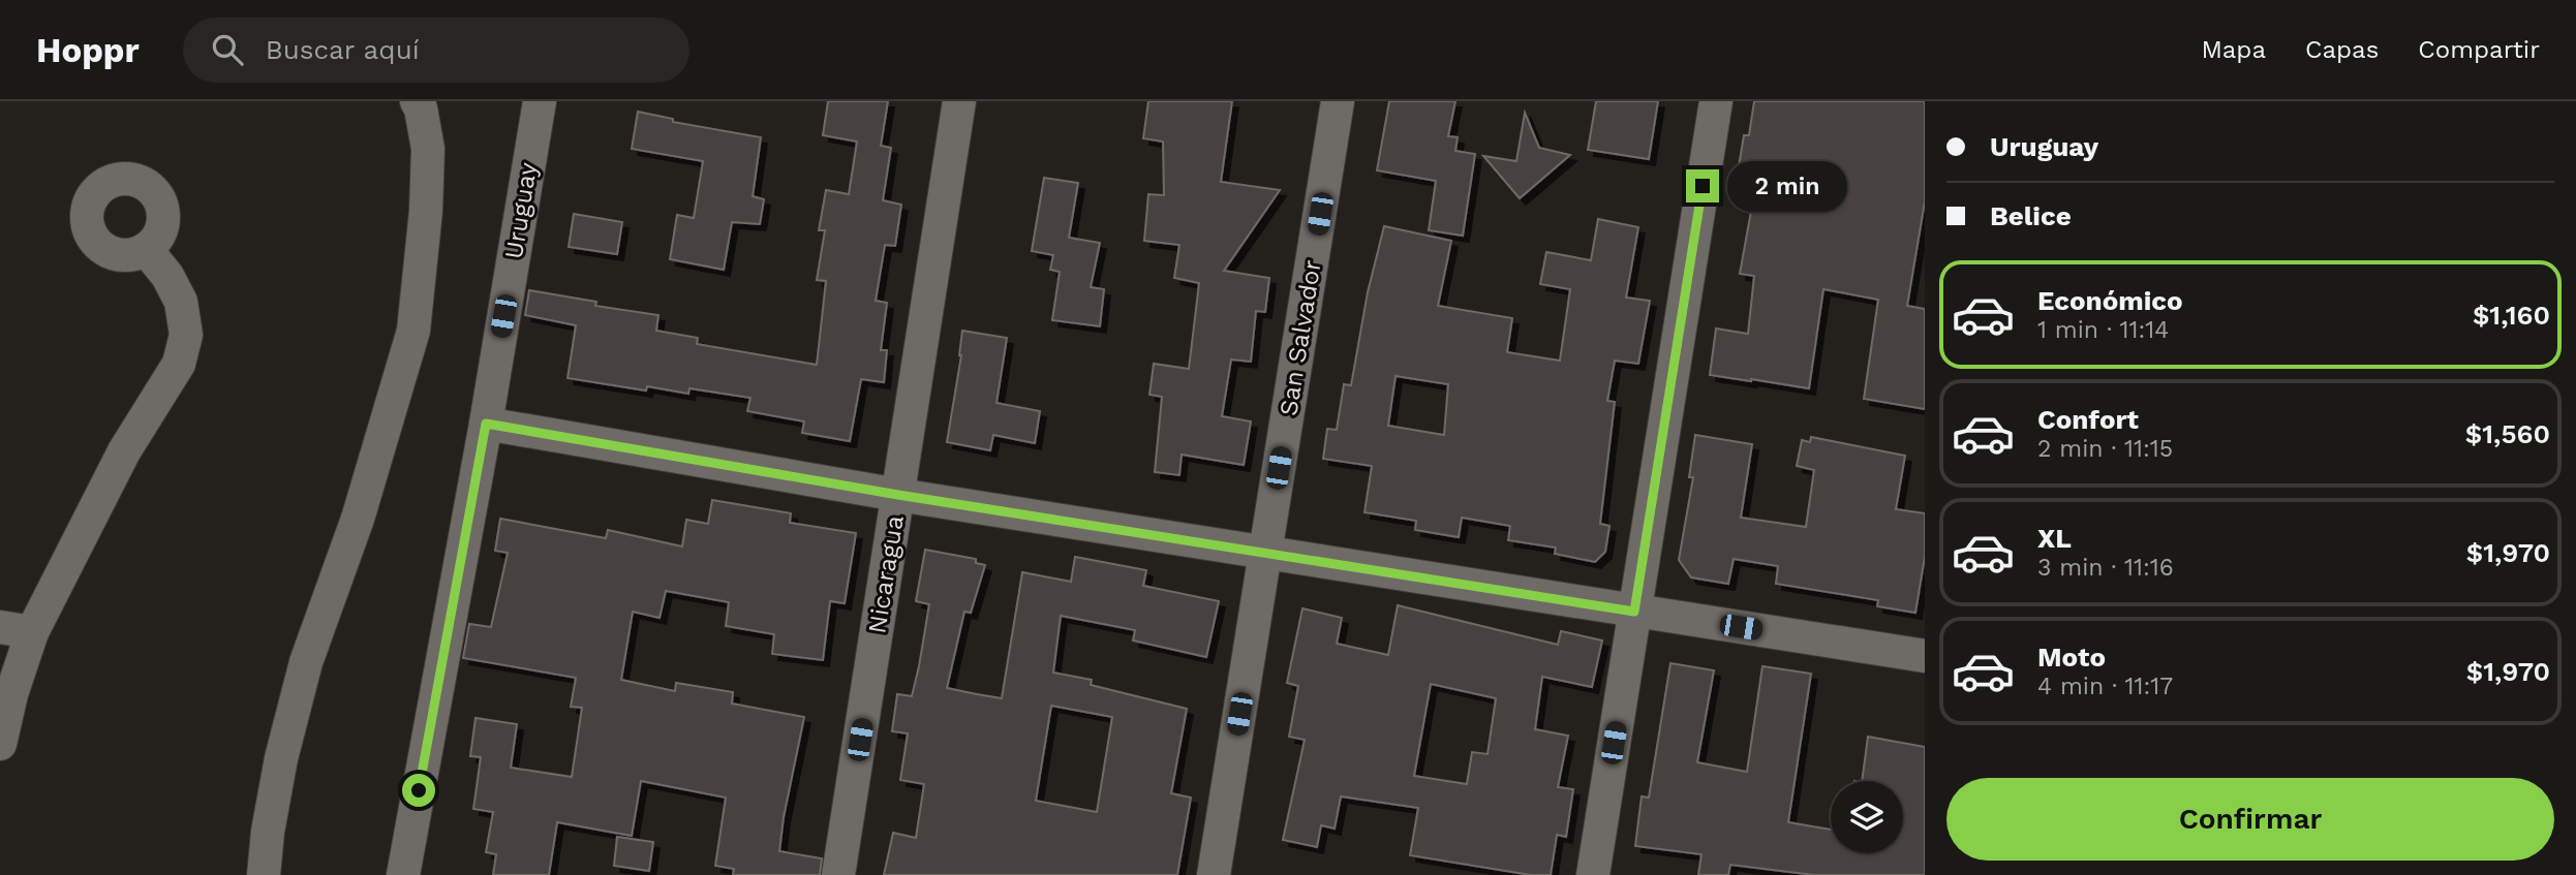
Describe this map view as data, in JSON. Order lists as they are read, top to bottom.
{
  "streets": {
    "street": ["Uruguay", "San Salvador", "Nicaragua"]
  },
  "page": {
    "header": "Hoppr",
    "search": "Buscar aquí",
    "nav": ["Mapa", "Capas", "Compartir"],
    "banner": ["Uruguay", "Belice"],
    "bubble": "2 min",
    "list": [
      {
        "name": "Económico",
        "note": "1 min · 11:14",
        "value": "$1,160"
      },
      {
        "name": "Confort",
        "note": "2 min · 11:15",
        "value": "$1,560"
      },
      {
        "name": "XL",
        "note": "3 min · 11:16",
        "value": "$1,970"
      },
      {
        "name": "Moto",
        "note": "4 min · 11:17",
        "value": "$1,970"
      }
    ],
    "buttons": "Confirmar"
  }
}
